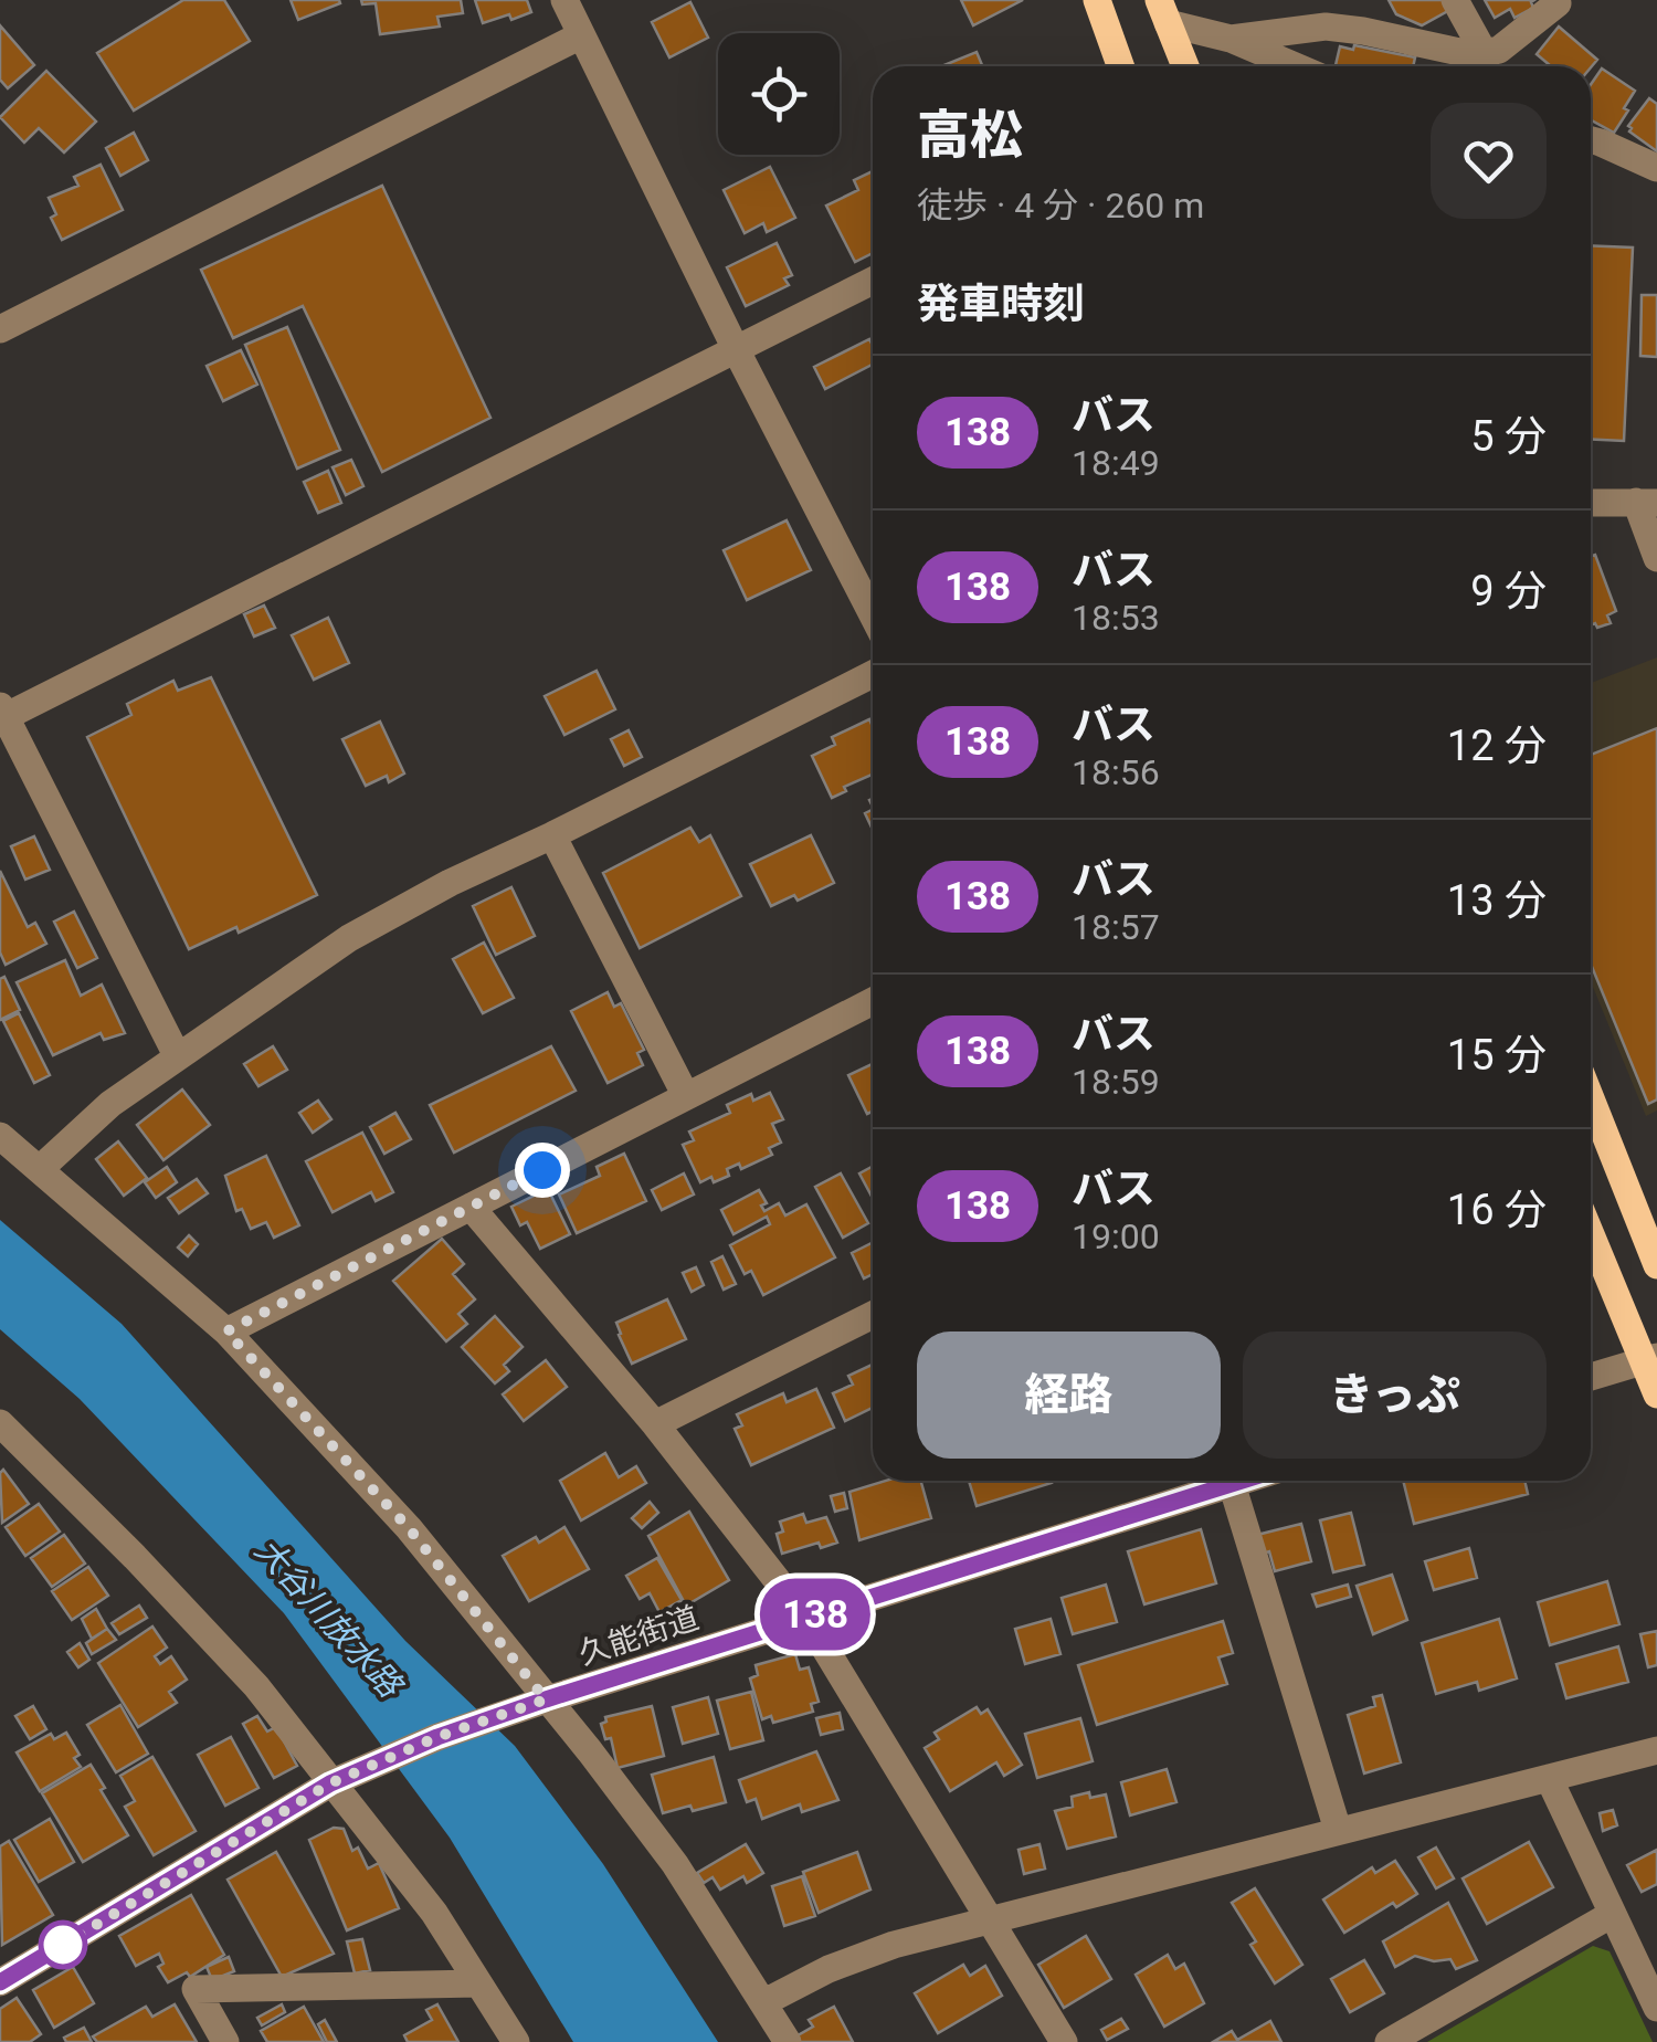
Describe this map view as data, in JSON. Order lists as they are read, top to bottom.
{
  "streets": {
    "street": ["久能街道"]
  },
  "water": ["大谷川放水路"],
  "lines": ["bus line 138"],
  "page": {
    "on_map": "138",
    "heading": [
      ["高松", "徒歩 · 4 分 · 260 m"],
      "発車時刻"
    ],
    "list": [
      {
        "mark": "138",
        "name": "バス",
        "note": "18:49",
        "value": "5 分"
      },
      {
        "mark": "138",
        "name": "バス",
        "note": "18:53",
        "value": "9 分"
      },
      {
        "mark": "138",
        "name": "バス",
        "note": "18:56",
        "value": "12 分"
      },
      {
        "mark": "138",
        "name": "バス",
        "note": "18:57",
        "value": "13 分"
      },
      {
        "mark": "138",
        "name": "バス",
        "note": "18:59",
        "value": "15 分"
      },
      {
        "mark": "138",
        "name": "バス",
        "note": "19:00",
        "value": "16 分"
      }
    ],
    "buttons": ["経路", "きっぷ"]
  }
}
